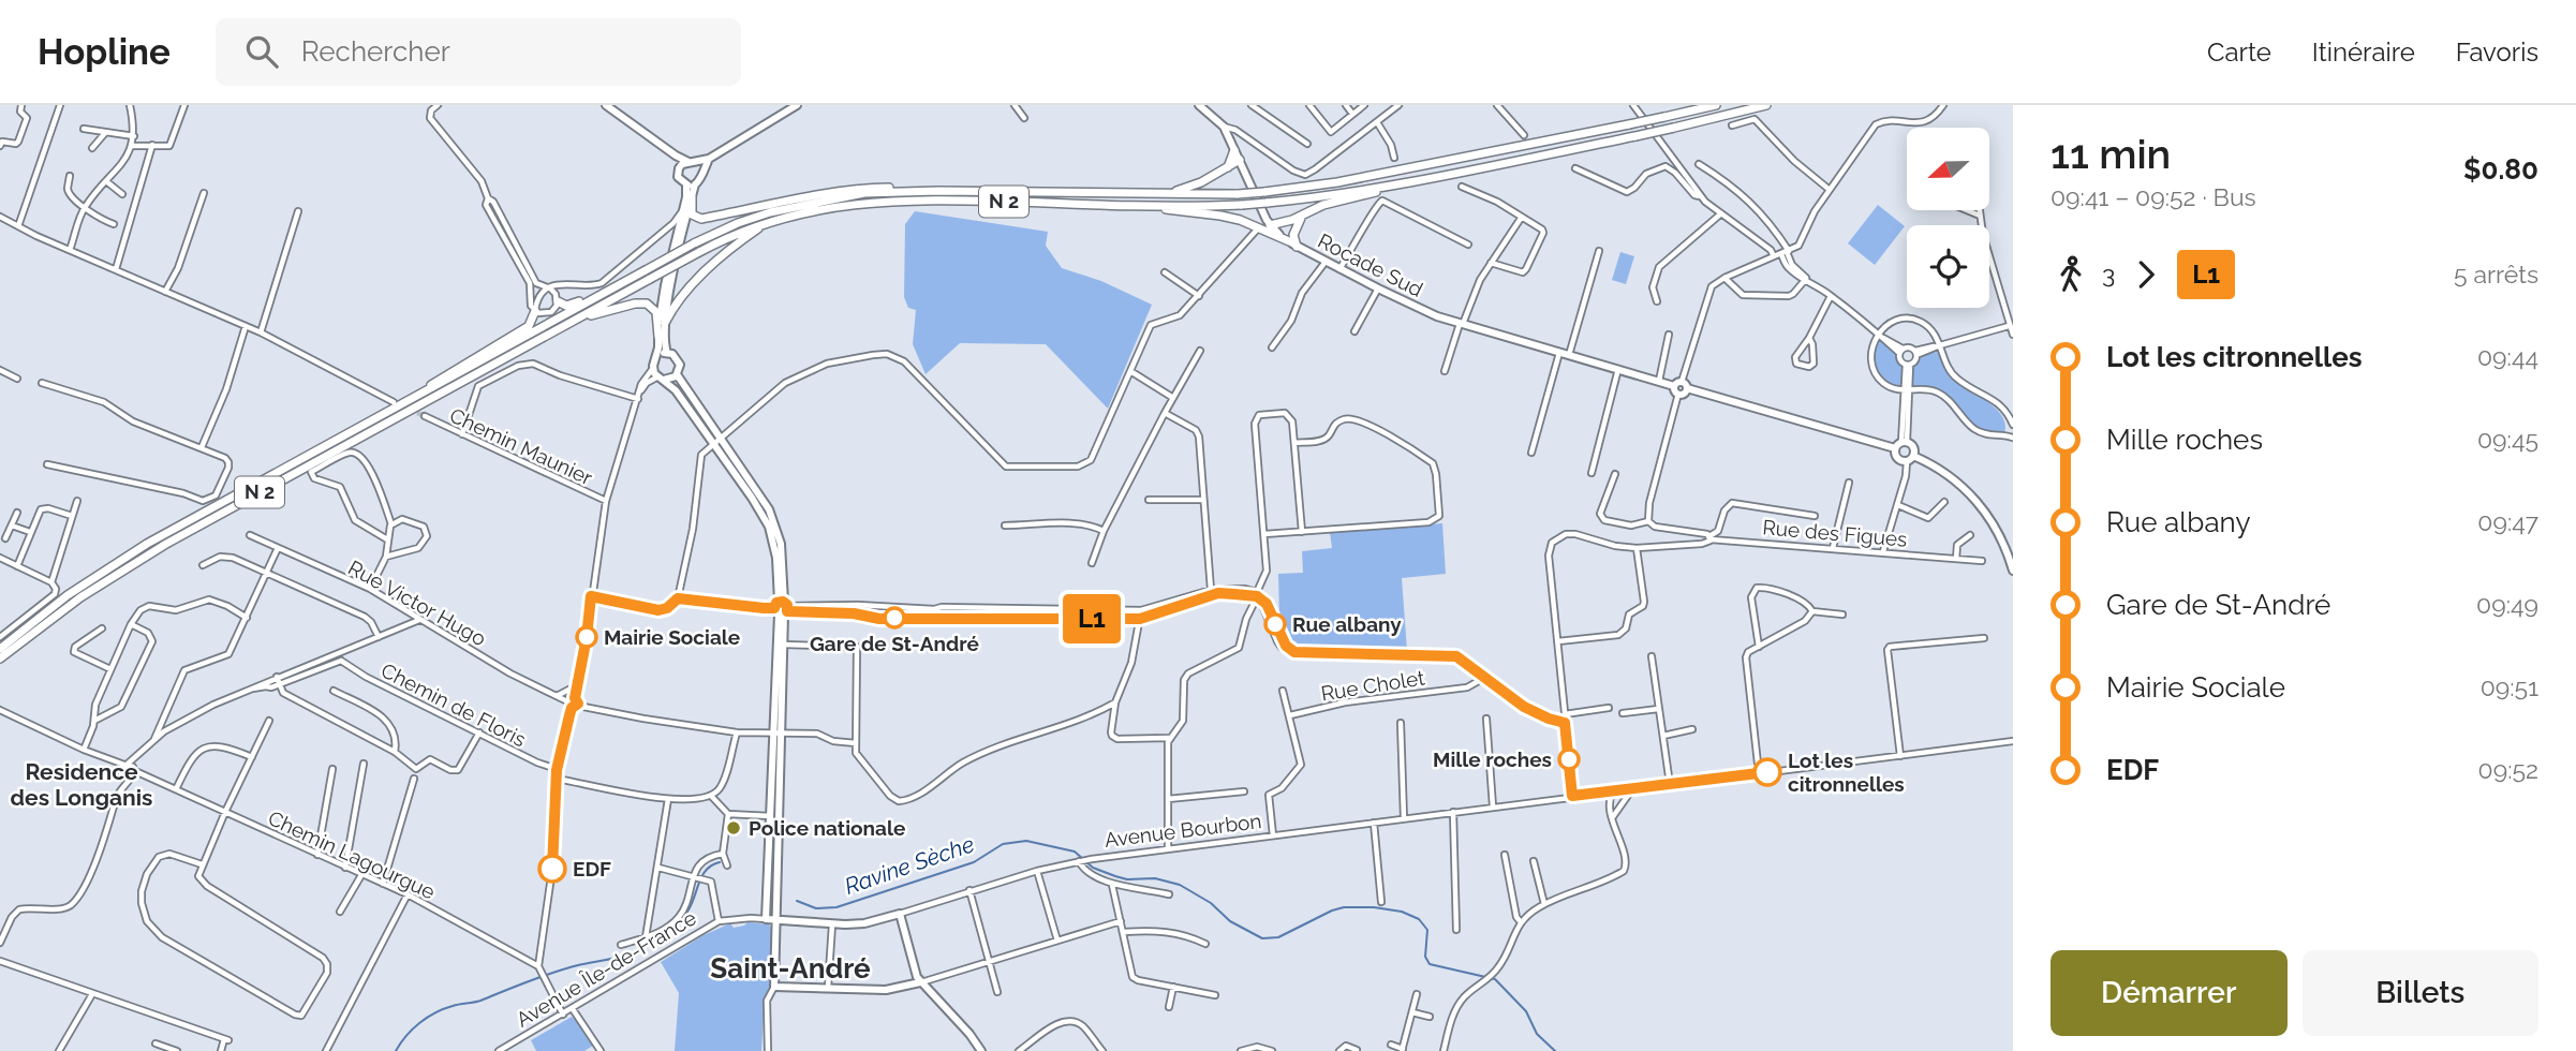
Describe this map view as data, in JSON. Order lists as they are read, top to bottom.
{
  "streets": {
    "highway": ["N 2"],
    "main road": ["Rocade Sud", "Avenue Bourbon", "Avenue Île-de-France"],
    "street": [
      "Chemin Maunier",
      "Rue des Figues",
      "Rue Victor Hugo",
      "Rue Cholet",
      "Chemin de Floris",
      "Chemin Lagourgue"
    ]
  },
  "crossings": [
    ["Avenue Bourbon", "Avenue Île-de-France"]
  ],
  "districts": ["Residence des Longanis", "Saint-André"],
  "water": ["Ravine Sèche"],
  "places": [
    "Gare de St-André",
    "Rue albany",
    "Mairie Sociale",
    "Mille roches",
    "Lot les citronnelles",
    "Police nationale",
    "EDF"
  ],
  "lines": ["bus line L1"],
  "north": "left",
  "page": {
    "header": "Hopline",
    "search": "Rechercher",
    "nav": ["Carte", "Itinéraire", "Favoris"],
    "on_map": "L1",
    "heading": ["11 min", "09:41 – 09:52 · Bus", "$0.80"],
    "legs": ["3", "L1", "5 arrêts"],
    "list": [
      {
        "name": "Lot les citronnelles",
        "value": "09:44"
      },
      {
        "name": "Mille roches",
        "value": "09:45"
      },
      {
        "name": "Rue albany",
        "value": "09:47"
      },
      {
        "name": "Gare de St-André",
        "value": "09:49"
      },
      {
        "name": "Mairie Sociale",
        "value": "09:51"
      },
      {
        "name": "EDF",
        "value": "09:52"
      }
    ],
    "buttons": ["Démarrer", "Billets"]
  }
}
